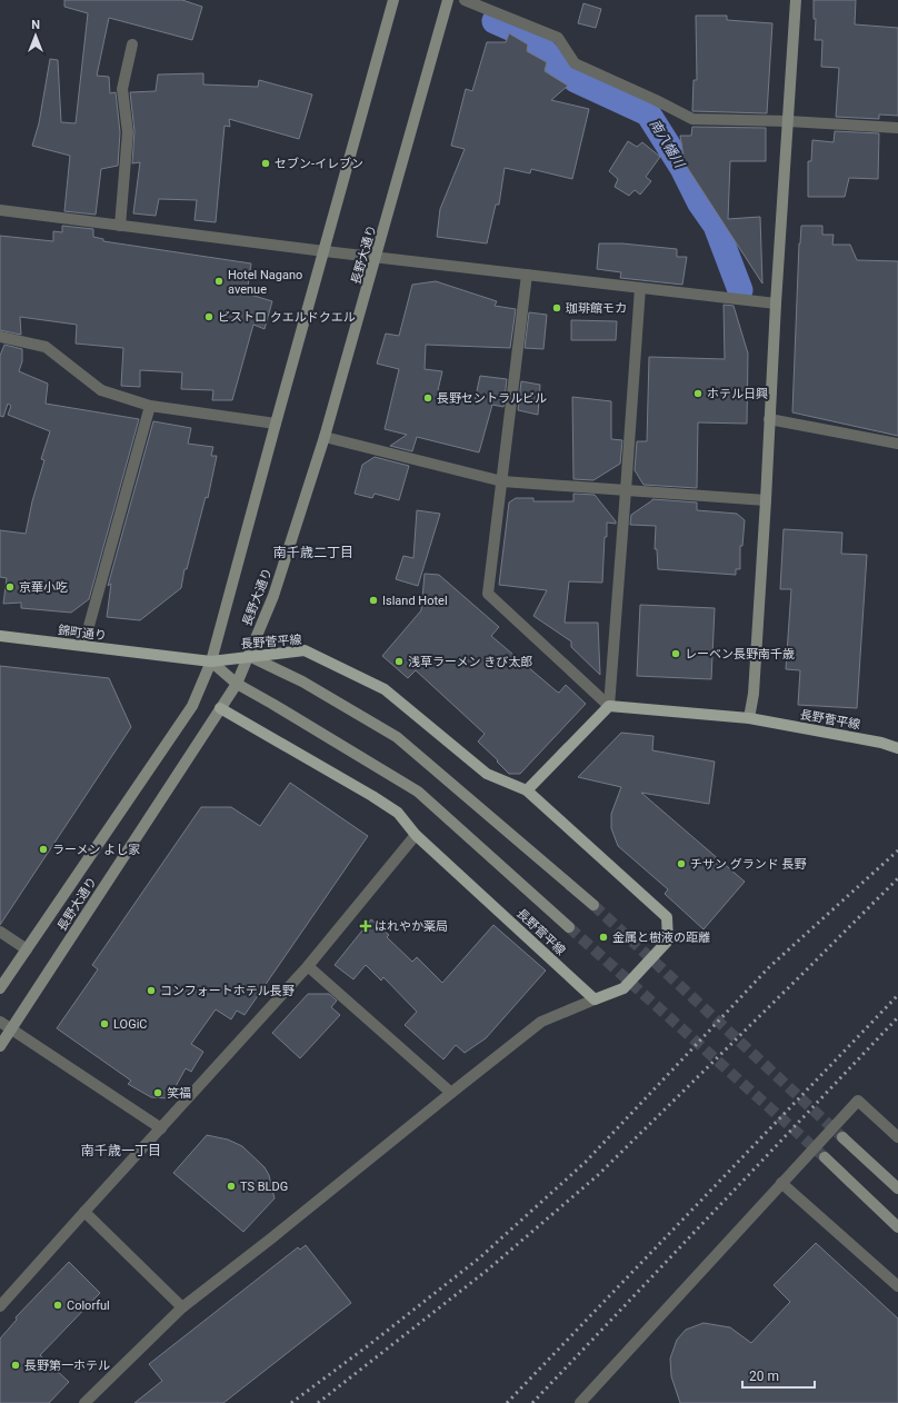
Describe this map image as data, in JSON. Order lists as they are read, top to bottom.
{
  "streets": {
    "main road": ["錦町通り", "長野菅平線"],
    "street": ["長野大通り"]
  },
  "crossings": [
    ["長野大通り", "長野菅平線"],
    ["錦町通り", "長野菅平線"]
  ],
  "districts": ["南千歳二丁目", "南千歳一丁目"],
  "water": ["南八幡川"],
  "places": {
    "other": [
      "セブン-イレブン",
      "Hotel Nagano avenue",
      "珈琲館モカ",
      "ビストロ クエルドクエル",
      "ホテル日興",
      "長野セントラルビル",
      "京華小吃",
      "Island Hotel",
      "レーベン長野南千歳",
      "浅草ラーメン きび太郎",
      "ラーメン よし家",
      "チサン グランド 長野",
      "金属と樹液の距離",
      "コンフォートホテル長野",
      "LOGiC",
      "笑福",
      "TS BLDG",
      "Colorful",
      "長野第一ホテル"
    ],
    "health": ["はれやか薬局"]
  },
  "scale_bar": "20 m",
  "north": "top"
}
